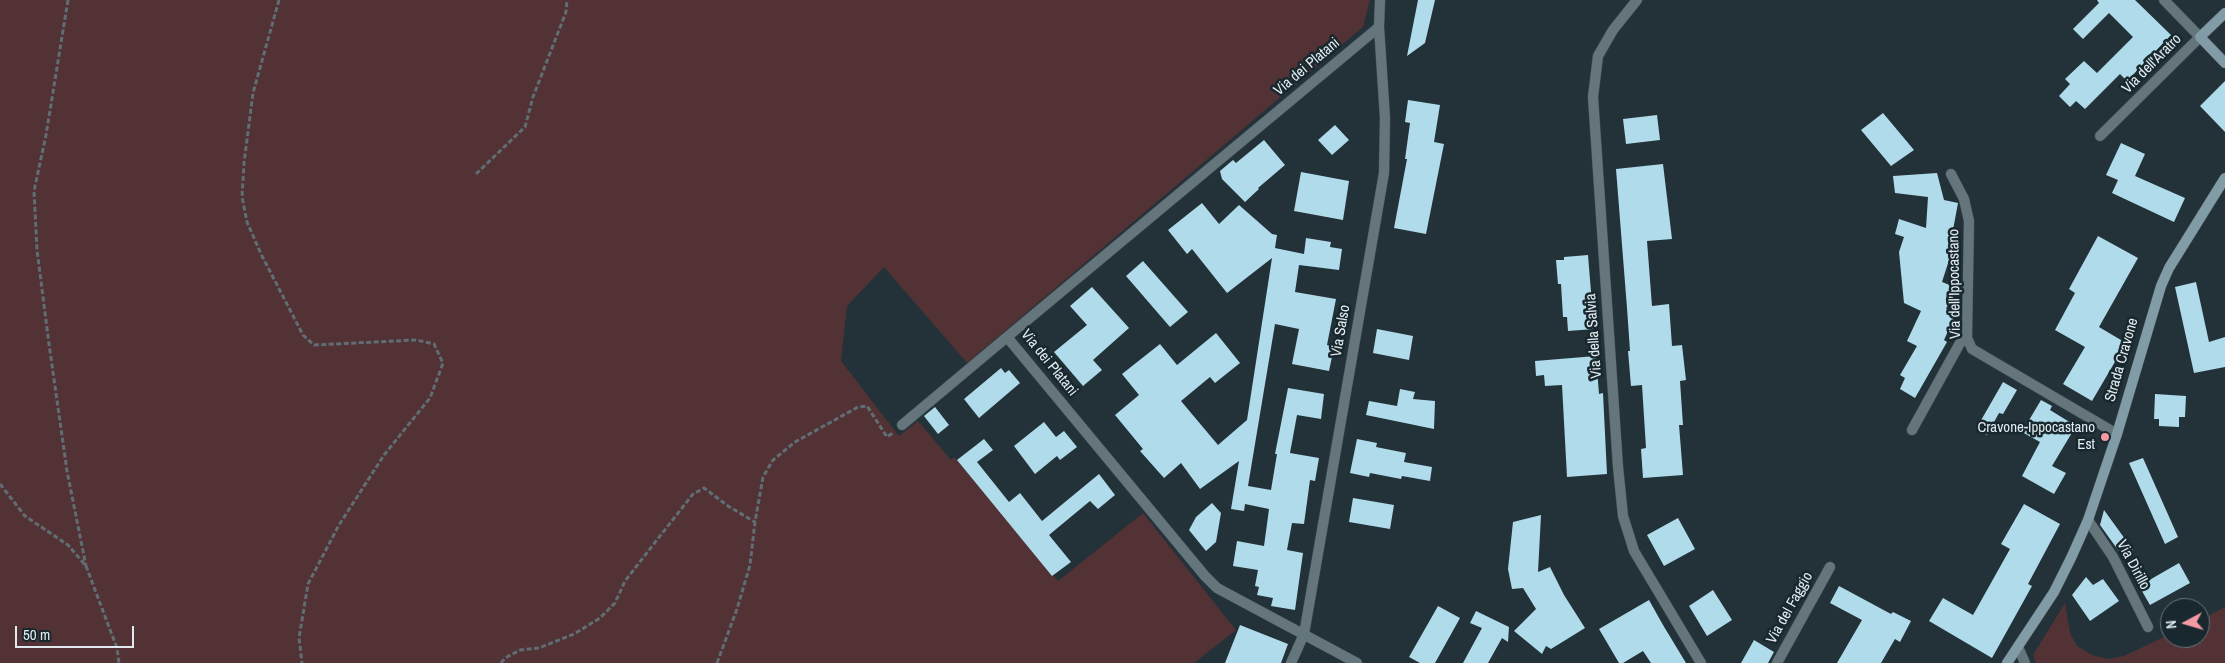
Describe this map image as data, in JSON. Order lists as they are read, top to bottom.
{
  "streets": {
    "street": [
      "Via dell'Aratro",
      "Via dei Platani",
      "Via dell'Ippocastano",
      "Via Salso",
      "Via della Salvia",
      "Strada Cravone",
      "Via Dirillo",
      "Via del Faggio"
    ]
  },
  "crossings": [
    ["Via dei Platani", "Via Salso"],
    ["Via dell'Ippocastano", "Strada Cravone"],
    ["Strada Cravone", "Via Dirillo"]
  ],
  "places": ["Cravone-Ippocastano Est"],
  "scale_bar": "50 m",
  "north": "left"
}
